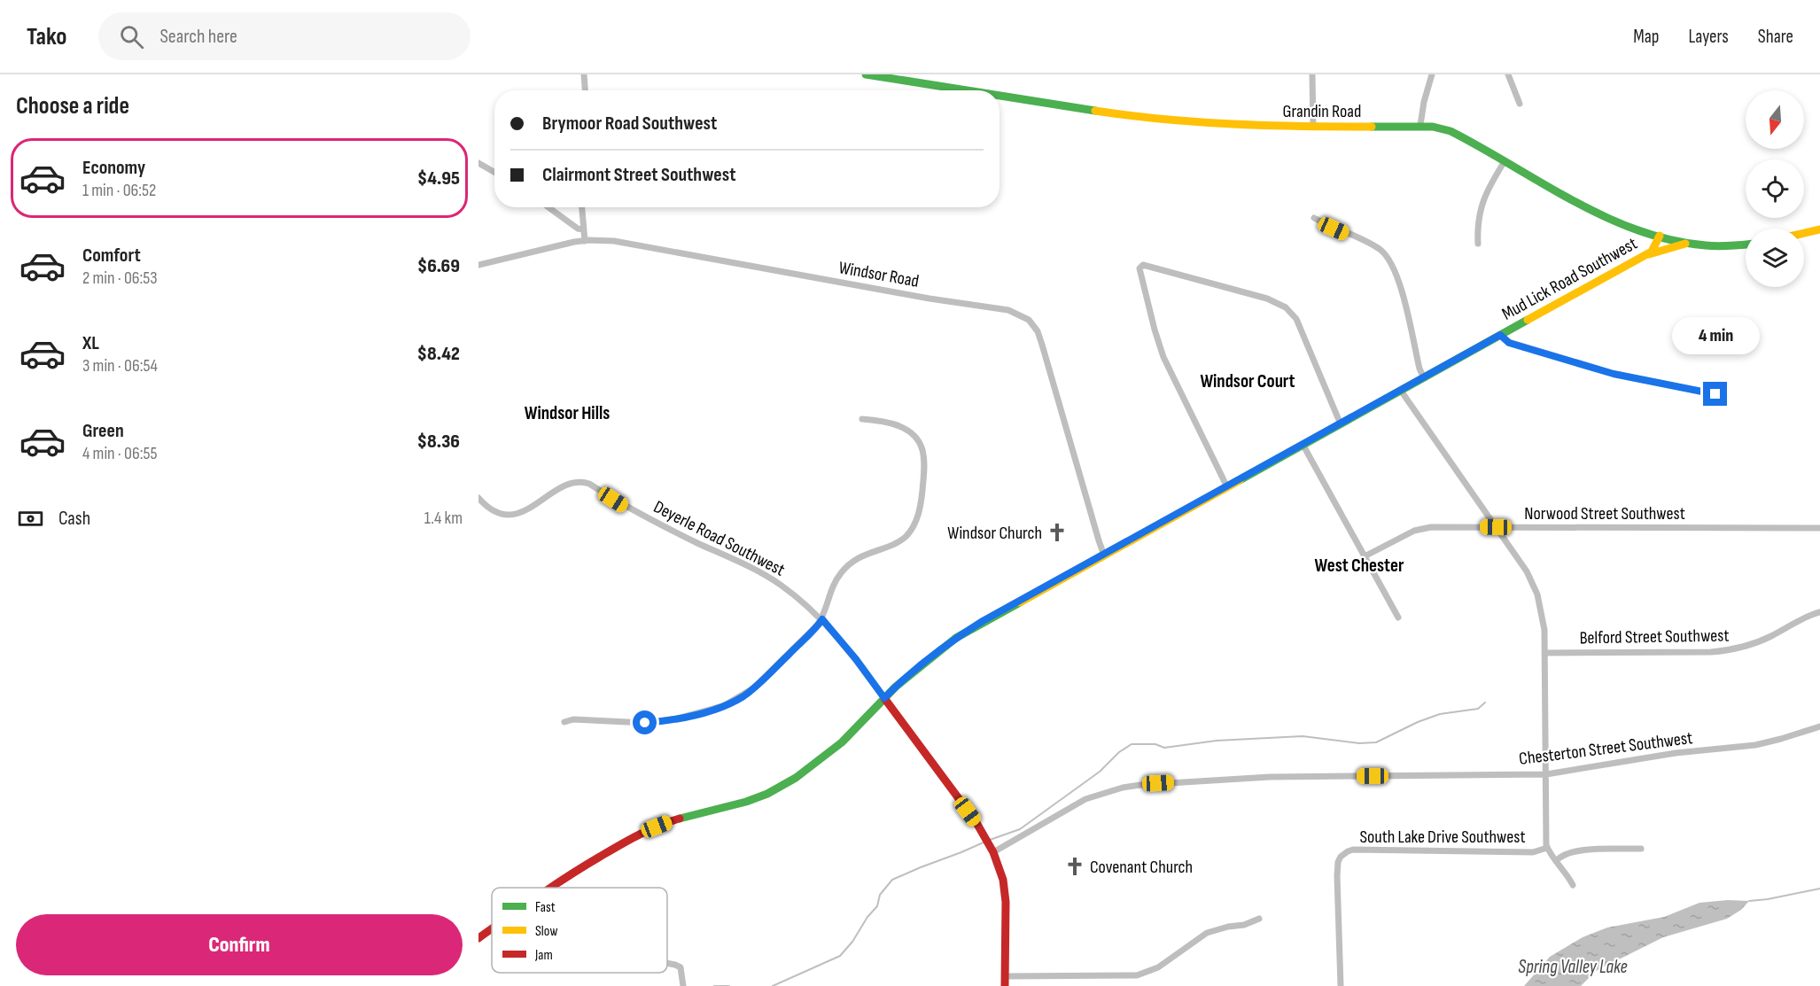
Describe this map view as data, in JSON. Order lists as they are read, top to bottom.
{
  "streets": {
    "street": [
      "Grandin Road",
      "Windsor Road",
      "Mud Lick Road Southwest",
      "Norwood Street Southwest",
      "Deyerle Road Southwest",
      "Belford Street Southwest",
      "Chesterton Street Southwest",
      "South Lake Drive Southwest"
    ]
  },
  "crossings": [
    ["Grandin Road", "Mud Lick Road Southwest"],
    ["Windsor Road", "Mud Lick Road Southwest"],
    ["Mud Lick Road Southwest", "Deyerle Road Southwest"],
    ["Deyerle Road Southwest", "Chesterton Street Southwest"]
  ],
  "districts": ["Windsor Court", "Windsor Hills", "West Chester"],
  "water": ["Spring Valley Lake"],
  "places": {
    "church": ["Windsor Church", "Covenant Church"]
  },
  "legend": ["Fast", "Slow", "Jam"],
  "north": "bottom",
  "page": {
    "header": "Tako",
    "search": "Search here",
    "nav": ["Map", "Layers", "Share"],
    "heading": "Choose a ride",
    "banner": ["Brymoor Road Southwest", "Clairmont Street Southwest"],
    "list": [
      {
        "name": "Economy",
        "note": "1 min · 06:52",
        "value": "$4.95"
      },
      {
        "name": "Comfort",
        "note": "2 min · 06:53",
        "value": "$6.69"
      },
      {
        "name": "XL",
        "note": "3 min · 06:54",
        "value": "$8.42"
      },
      {
        "name": "Green",
        "note": "4 min · 06:55",
        "value": "$8.36"
      }
    ],
    "bubble": "4 min",
    "pay": ["Cash", "1.4 km"],
    "buttons": "Confirm"
  }
}
